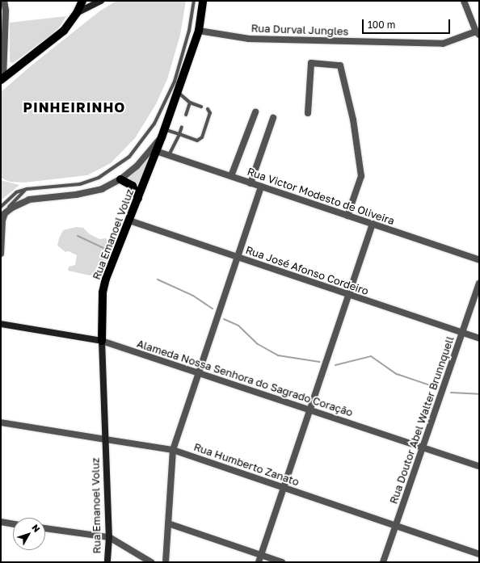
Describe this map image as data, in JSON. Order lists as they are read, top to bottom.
{
  "streets": {
    "main road": ["Rua Emanoel Voluz", "Alameda Nossa Senhora do Sagrado Coração"],
    "street": [
      "Rua Durval Jungles",
      "Rua Victor Modesto de Oliveira",
      "Rua José Afonso Cordeiro",
      "Rua Doutor Abel Walter Brunnquell",
      "Rua Humberto Zanato"
    ]
  },
  "crossings": [
    ["Rua Durval Jungles", "Rua Emanoel Voluz"],
    ["Rua Victor Modesto de Oliveira", "Rua Emanoel Voluz"],
    ["Rua Emanoel Voluz", "Rua José Afonso Cordeiro"],
    ["Rua Emanoel Voluz", "Alameda Nossa Senhora do Sagrado Coração"],
    ["Rua Emanoel Voluz", "Rua Humberto Zanato"],
    ["Rua José Afonso Cordeiro", "Rua Doutor Abel Walter Brunnquell"],
    ["Alameda Nossa Senhora do Sagrado Coração", "Rua Doutor Abel Walter Brunnquell"],
    ["Rua Doutor Abel Walter Brunnquell", "Rua Humberto Zanato"]
  ],
  "districts": ["PINHEIRINHO"],
  "scale_bar": "100 m",
  "north": "top right"
}
